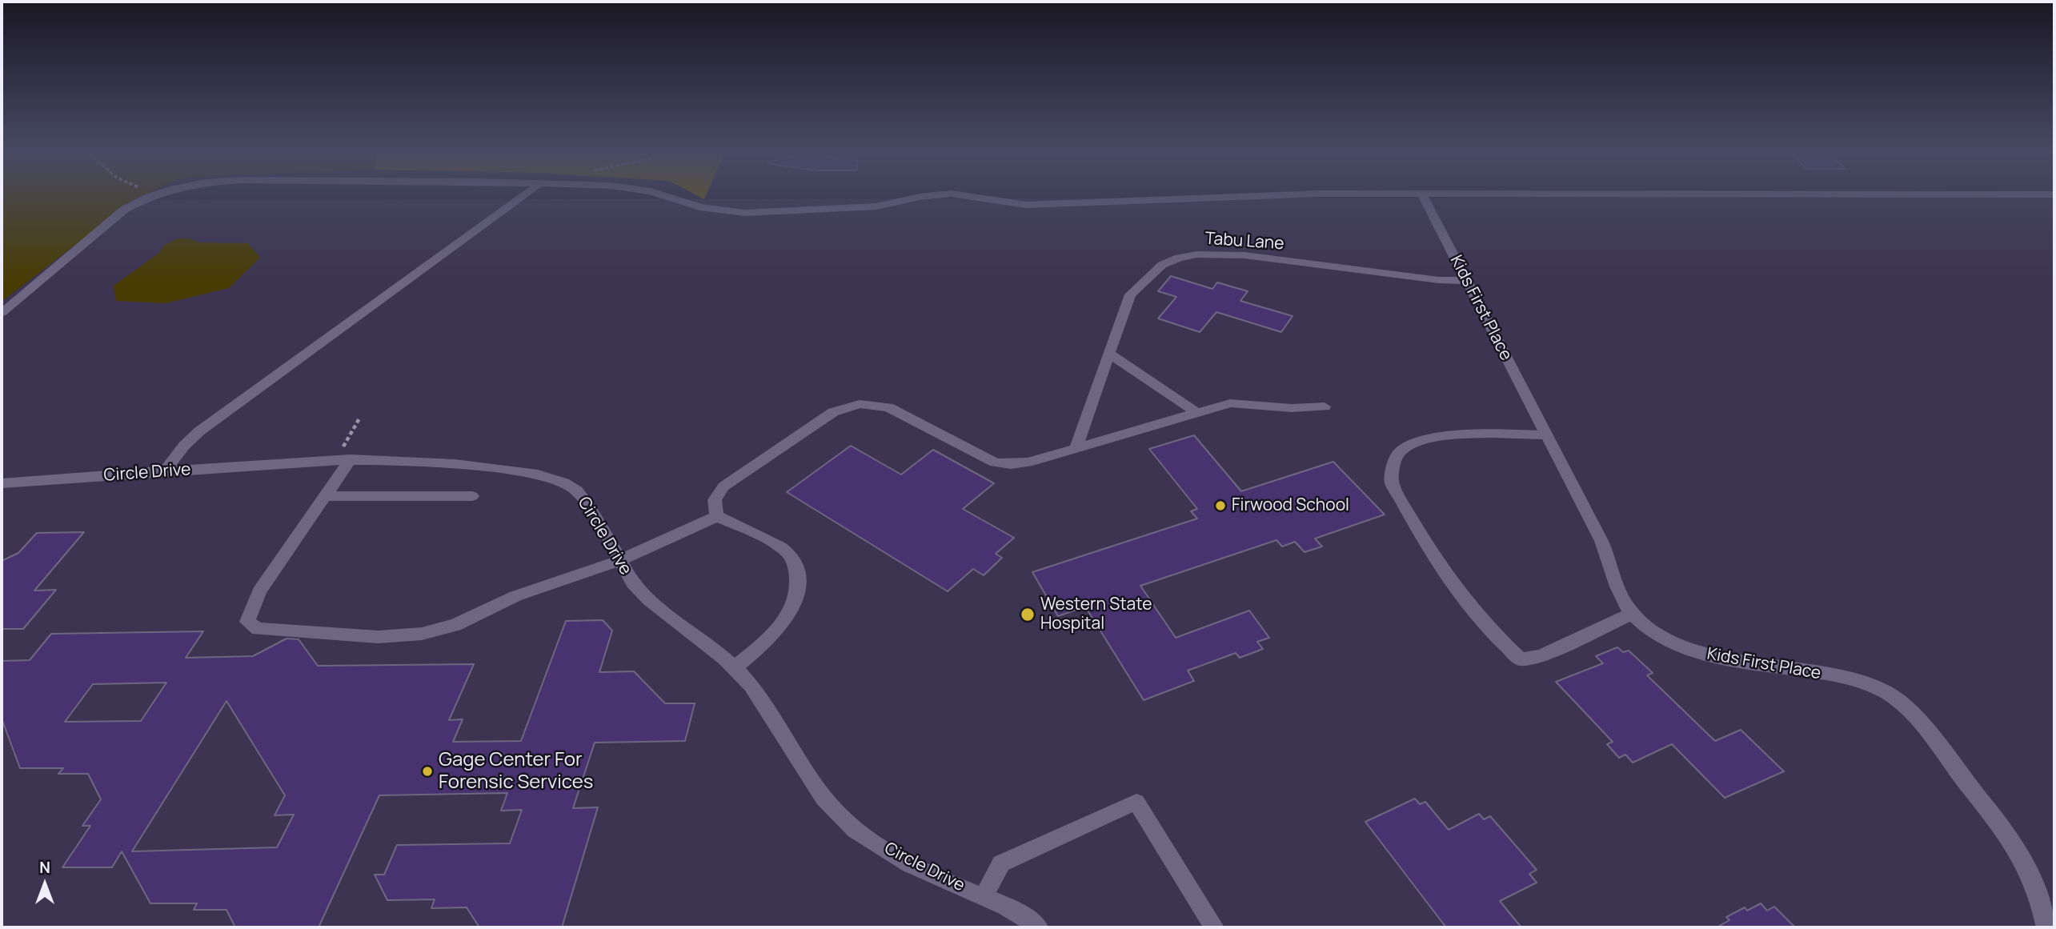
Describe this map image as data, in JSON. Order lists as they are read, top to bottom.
{
  "streets": {
    "street": ["Tabu Lane", "Kids First Place", "Circle Drive"]
  },
  "crossings": [
    ["Tabu Lane", "Kids First Place"]
  ],
  "places": ["Firwood School", "Western State Hospital", "Gage Center For Forensic Services"],
  "north": "top"
}
